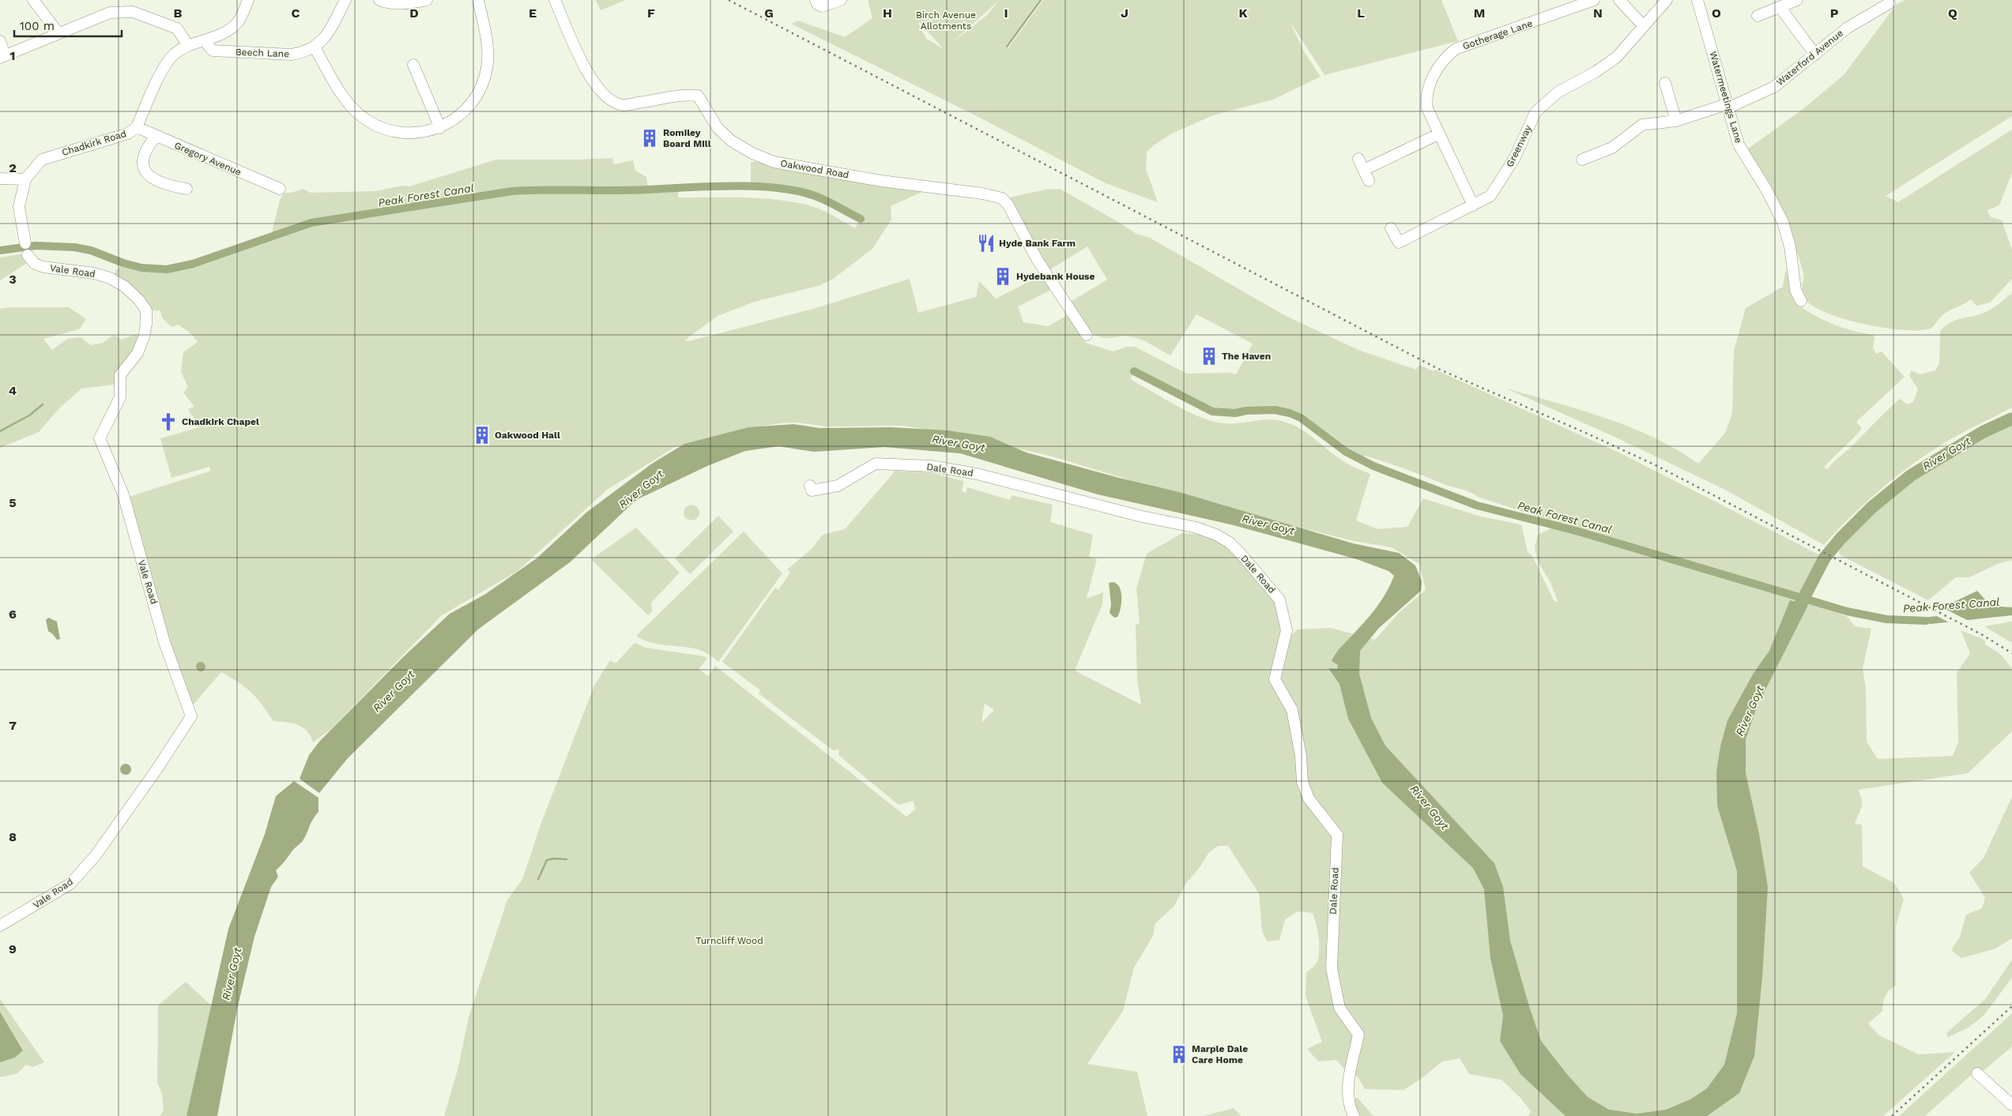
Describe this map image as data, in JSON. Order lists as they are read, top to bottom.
{
  "streets": {
    "street": [
      "Gotherage Lane",
      "Beech Lane",
      "Waterford Avenue",
      "Watermeetings Lane",
      "Chadkirk Road",
      "Greenway",
      "Gregory Avenue",
      "Oakwood Road",
      "Vale Road",
      "Dale Road"
    ]
  },
  "crossings": [
    ["Gotherage Lane", "Greenway"],
    ["Beech Lane", "Chadkirk Road"],
    ["Waterford Avenue", "Watermeetings Lane"],
    ["Chadkirk Road", "Gregory Avenue"]
  ],
  "water": ["Peak Forest Canal", "River Goyt"],
  "parks": ["Birch Avenue Allotments", "Turncliff Wood"],
  "places": {
    "building": [
      "Romiley Board Mill",
      "Hydebank House",
      "The Haven",
      "Oakwood Hall",
      "Marple Dale Care Home"
    ],
    "restaurant": ["Hyde Bank Farm"],
    "church": ["Chadkirk Chapel"]
  },
  "scale_bar": "100 m",
  "grid": {
    "columns": [
      "B",
      "C",
      "D",
      "E",
      "F",
      "G",
      "H",
      "I",
      "J",
      "K",
      "L",
      "M",
      "N",
      "O",
      "P",
      "Q"
    ],
    "rows": [
      "1",
      "2",
      "3",
      "4",
      "5",
      "6",
      "7",
      "8",
      "9"
    ]
  }
}
